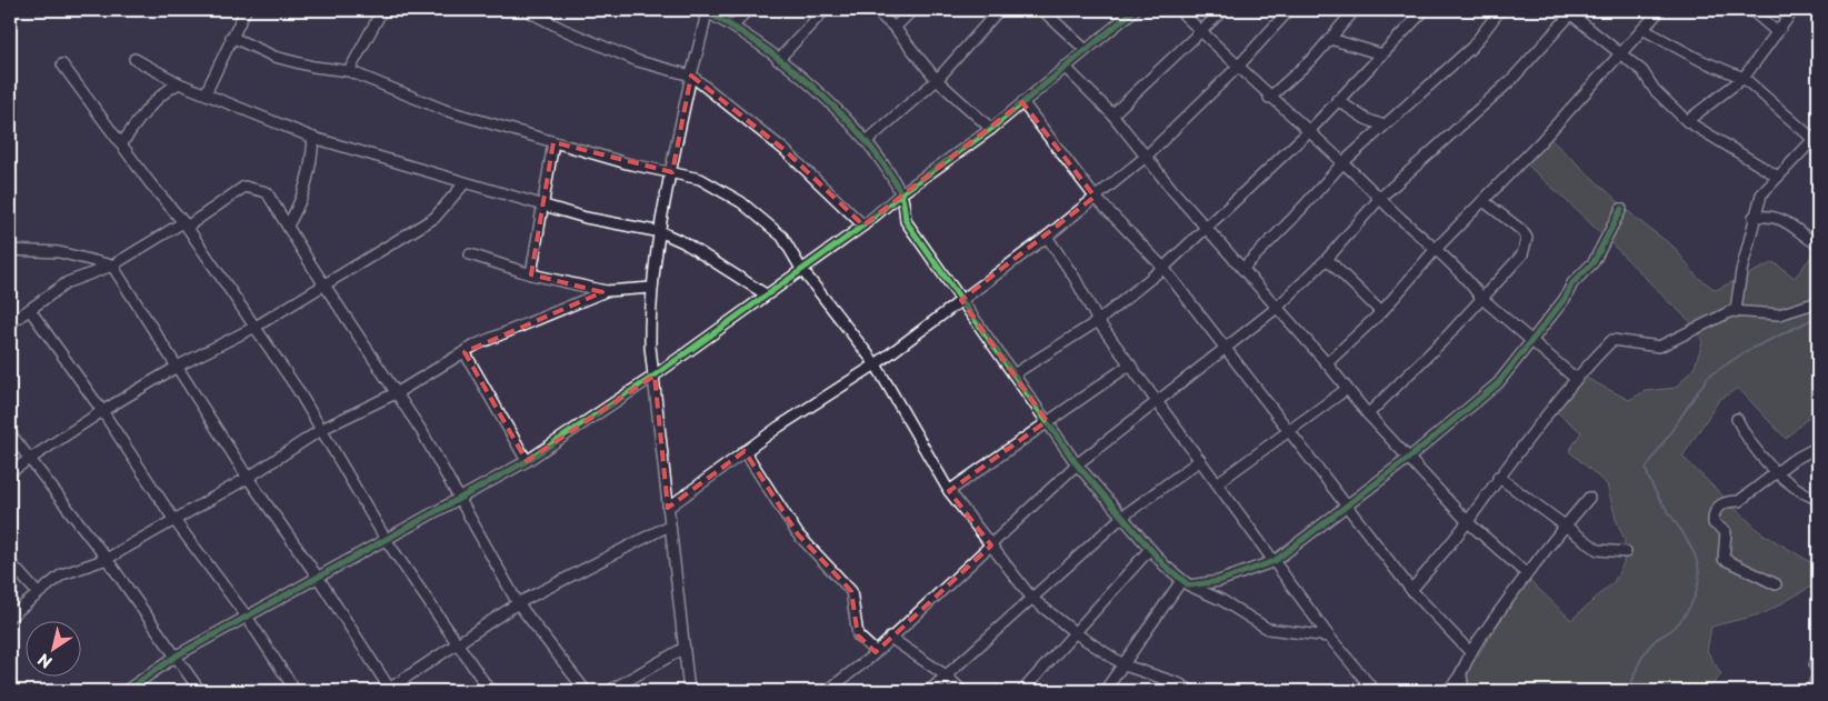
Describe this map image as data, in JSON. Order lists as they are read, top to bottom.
{
  "north": "bottom left"
}
